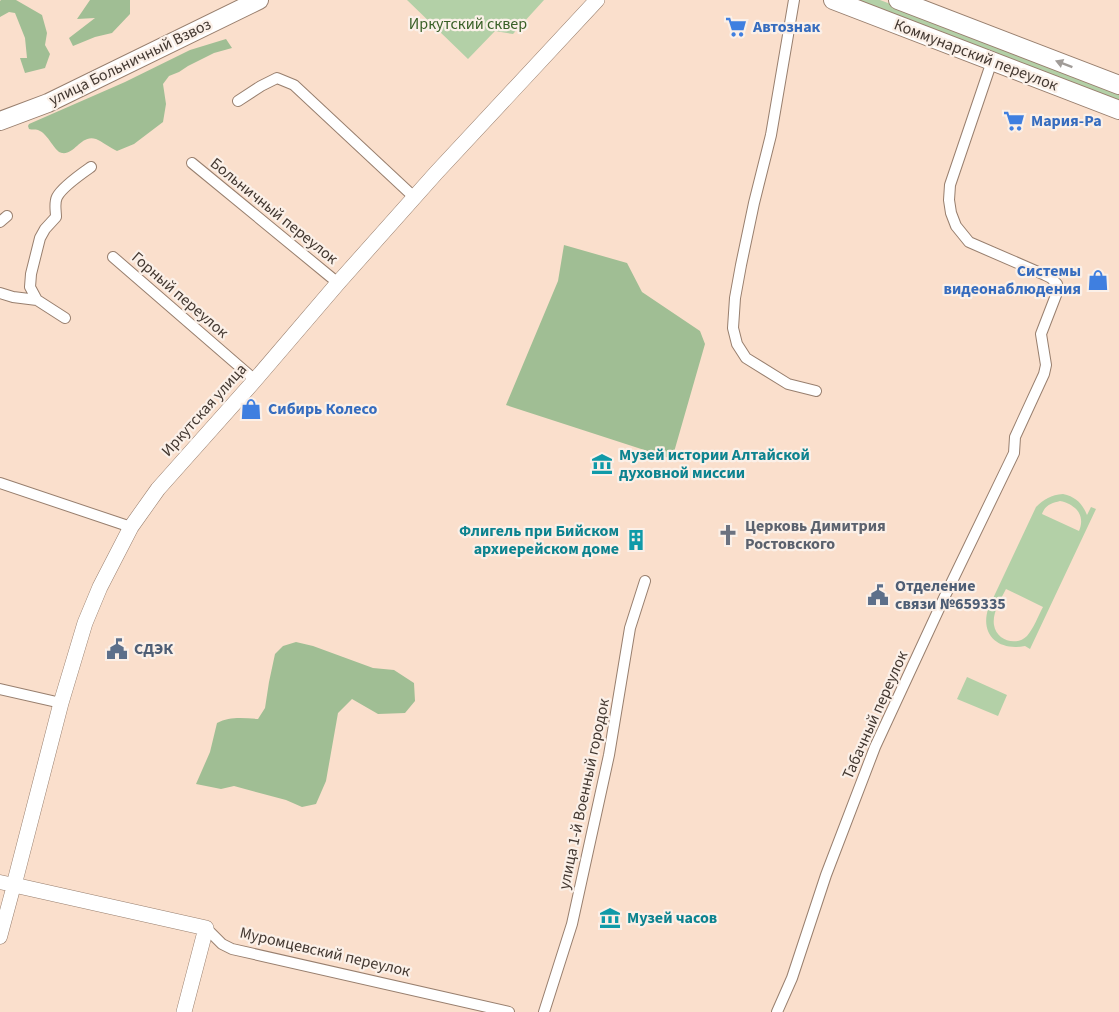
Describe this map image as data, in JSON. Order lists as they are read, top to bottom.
{
  "streets": {
    "main road": [
      "Коммунарский переулок",
      "улица Больничный Взвоз",
      "Иркутская улица",
      "Муромцевский переулок"
    ],
    "street": [
      "Больничный переулок",
      "Горный переулок",
      "Табачный переулок",
      "улица 1-й Военный городок"
    ]
  },
  "crossings": [
    ["Коммунарский переулок", "Табачный переулок"],
    ["Больничный переулок", "Иркутская улица"],
    ["Горный переулок", "Иркутская улица"],
    ["Иркутская улица", "Муромцевский переулок"]
  ],
  "parks": ["Иркутский сквер"],
  "places": {
    "supermarket": ["Автознак", "Мария-Ра"],
    "shop": ["Системы видеонаблюдения", "Сибирь Колесо"],
    "museum": ["Музей истории Алтайской духовной миссии", "Музей часов"],
    "church": ["Церковь Димитрия Ростовского"],
    "building": ["Флигель при Бийском архиерейском доме"],
    "public building": ["Отделение связи №659335", "СДЭК"]
  }
}
